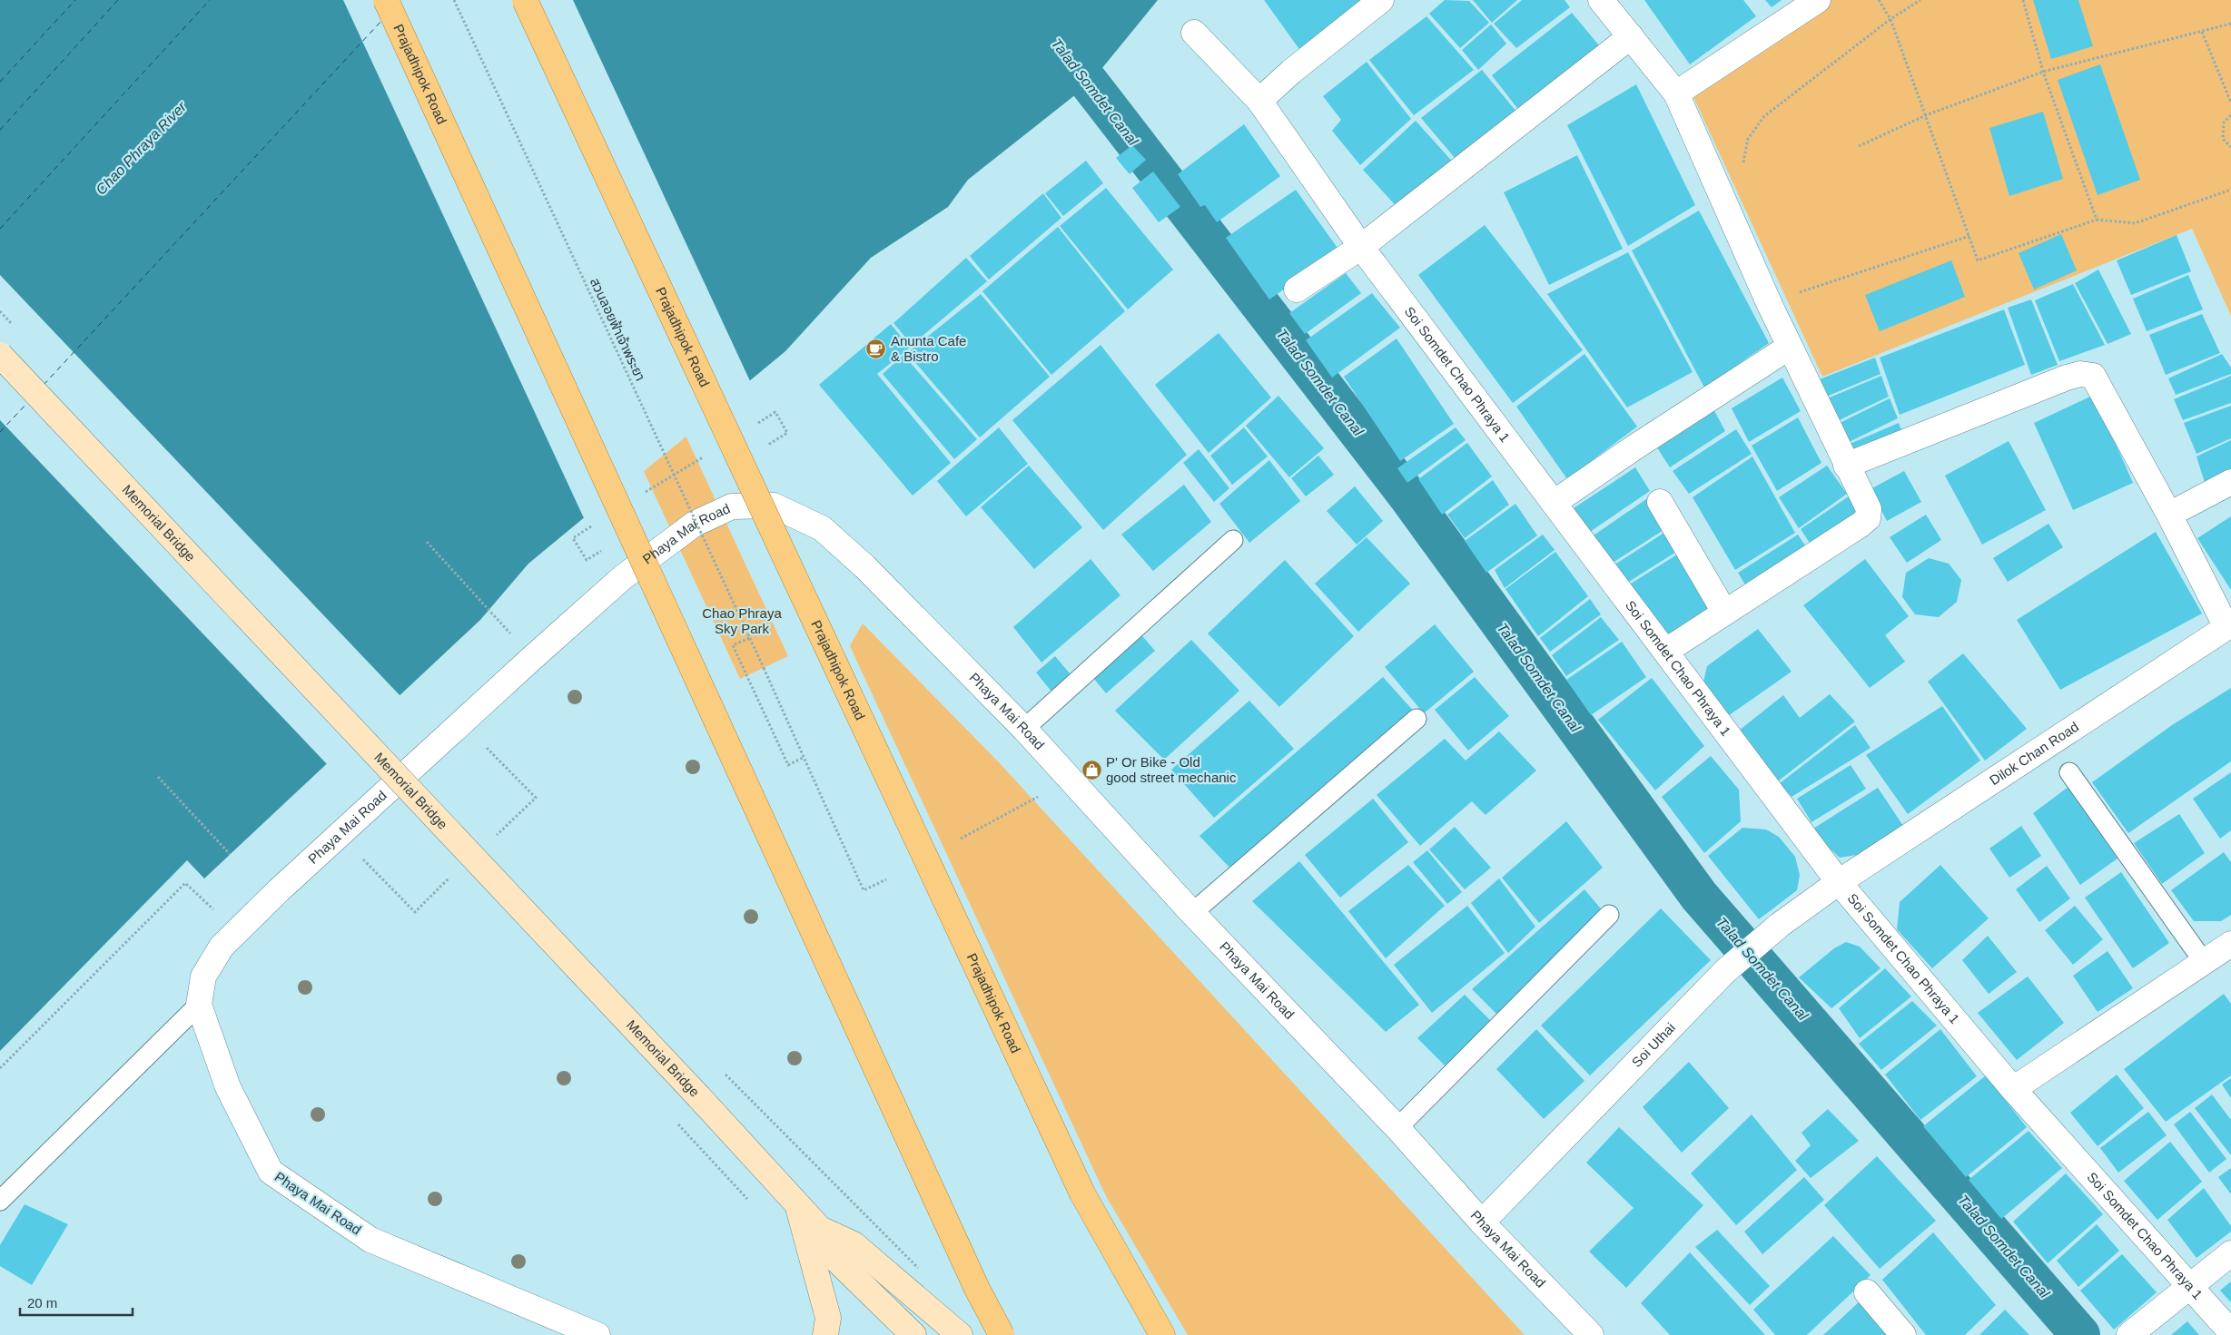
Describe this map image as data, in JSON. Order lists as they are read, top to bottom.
{
  "streets": {
    "main road": ["Prajadhipok Road", "Memorial Bridge"],
    "street": [
      "Soi Somdet Chao Phraya 1",
      "Phaya Mai Road",
      "Dilok Chan Road",
      "Soi Uthai"
    ],
    "path": ["สวนลอยฟ้าเจ้าพระยา"]
  },
  "crossings": [
    ["Soi Somdet Chao Phraya 1", "Dilok Chan Road"],
    ["Soi Somdet Chao Phraya 1", "Soi Uthai"],
    ["Phaya Mai Road", "Soi Uthai"],
    ["Dilok Chan Road", "Soi Uthai"]
  ],
  "water": ["Talad Somdet Canal", "Chao Phraya River"],
  "parks": ["Chao Phraya Sky Park"],
  "places": {
    "cafe": ["Anunta Cafe & Bistro"],
    "shop": ["P' Or Bike - Old good street mechanic"]
  },
  "scale_bar": "20 m"
}
